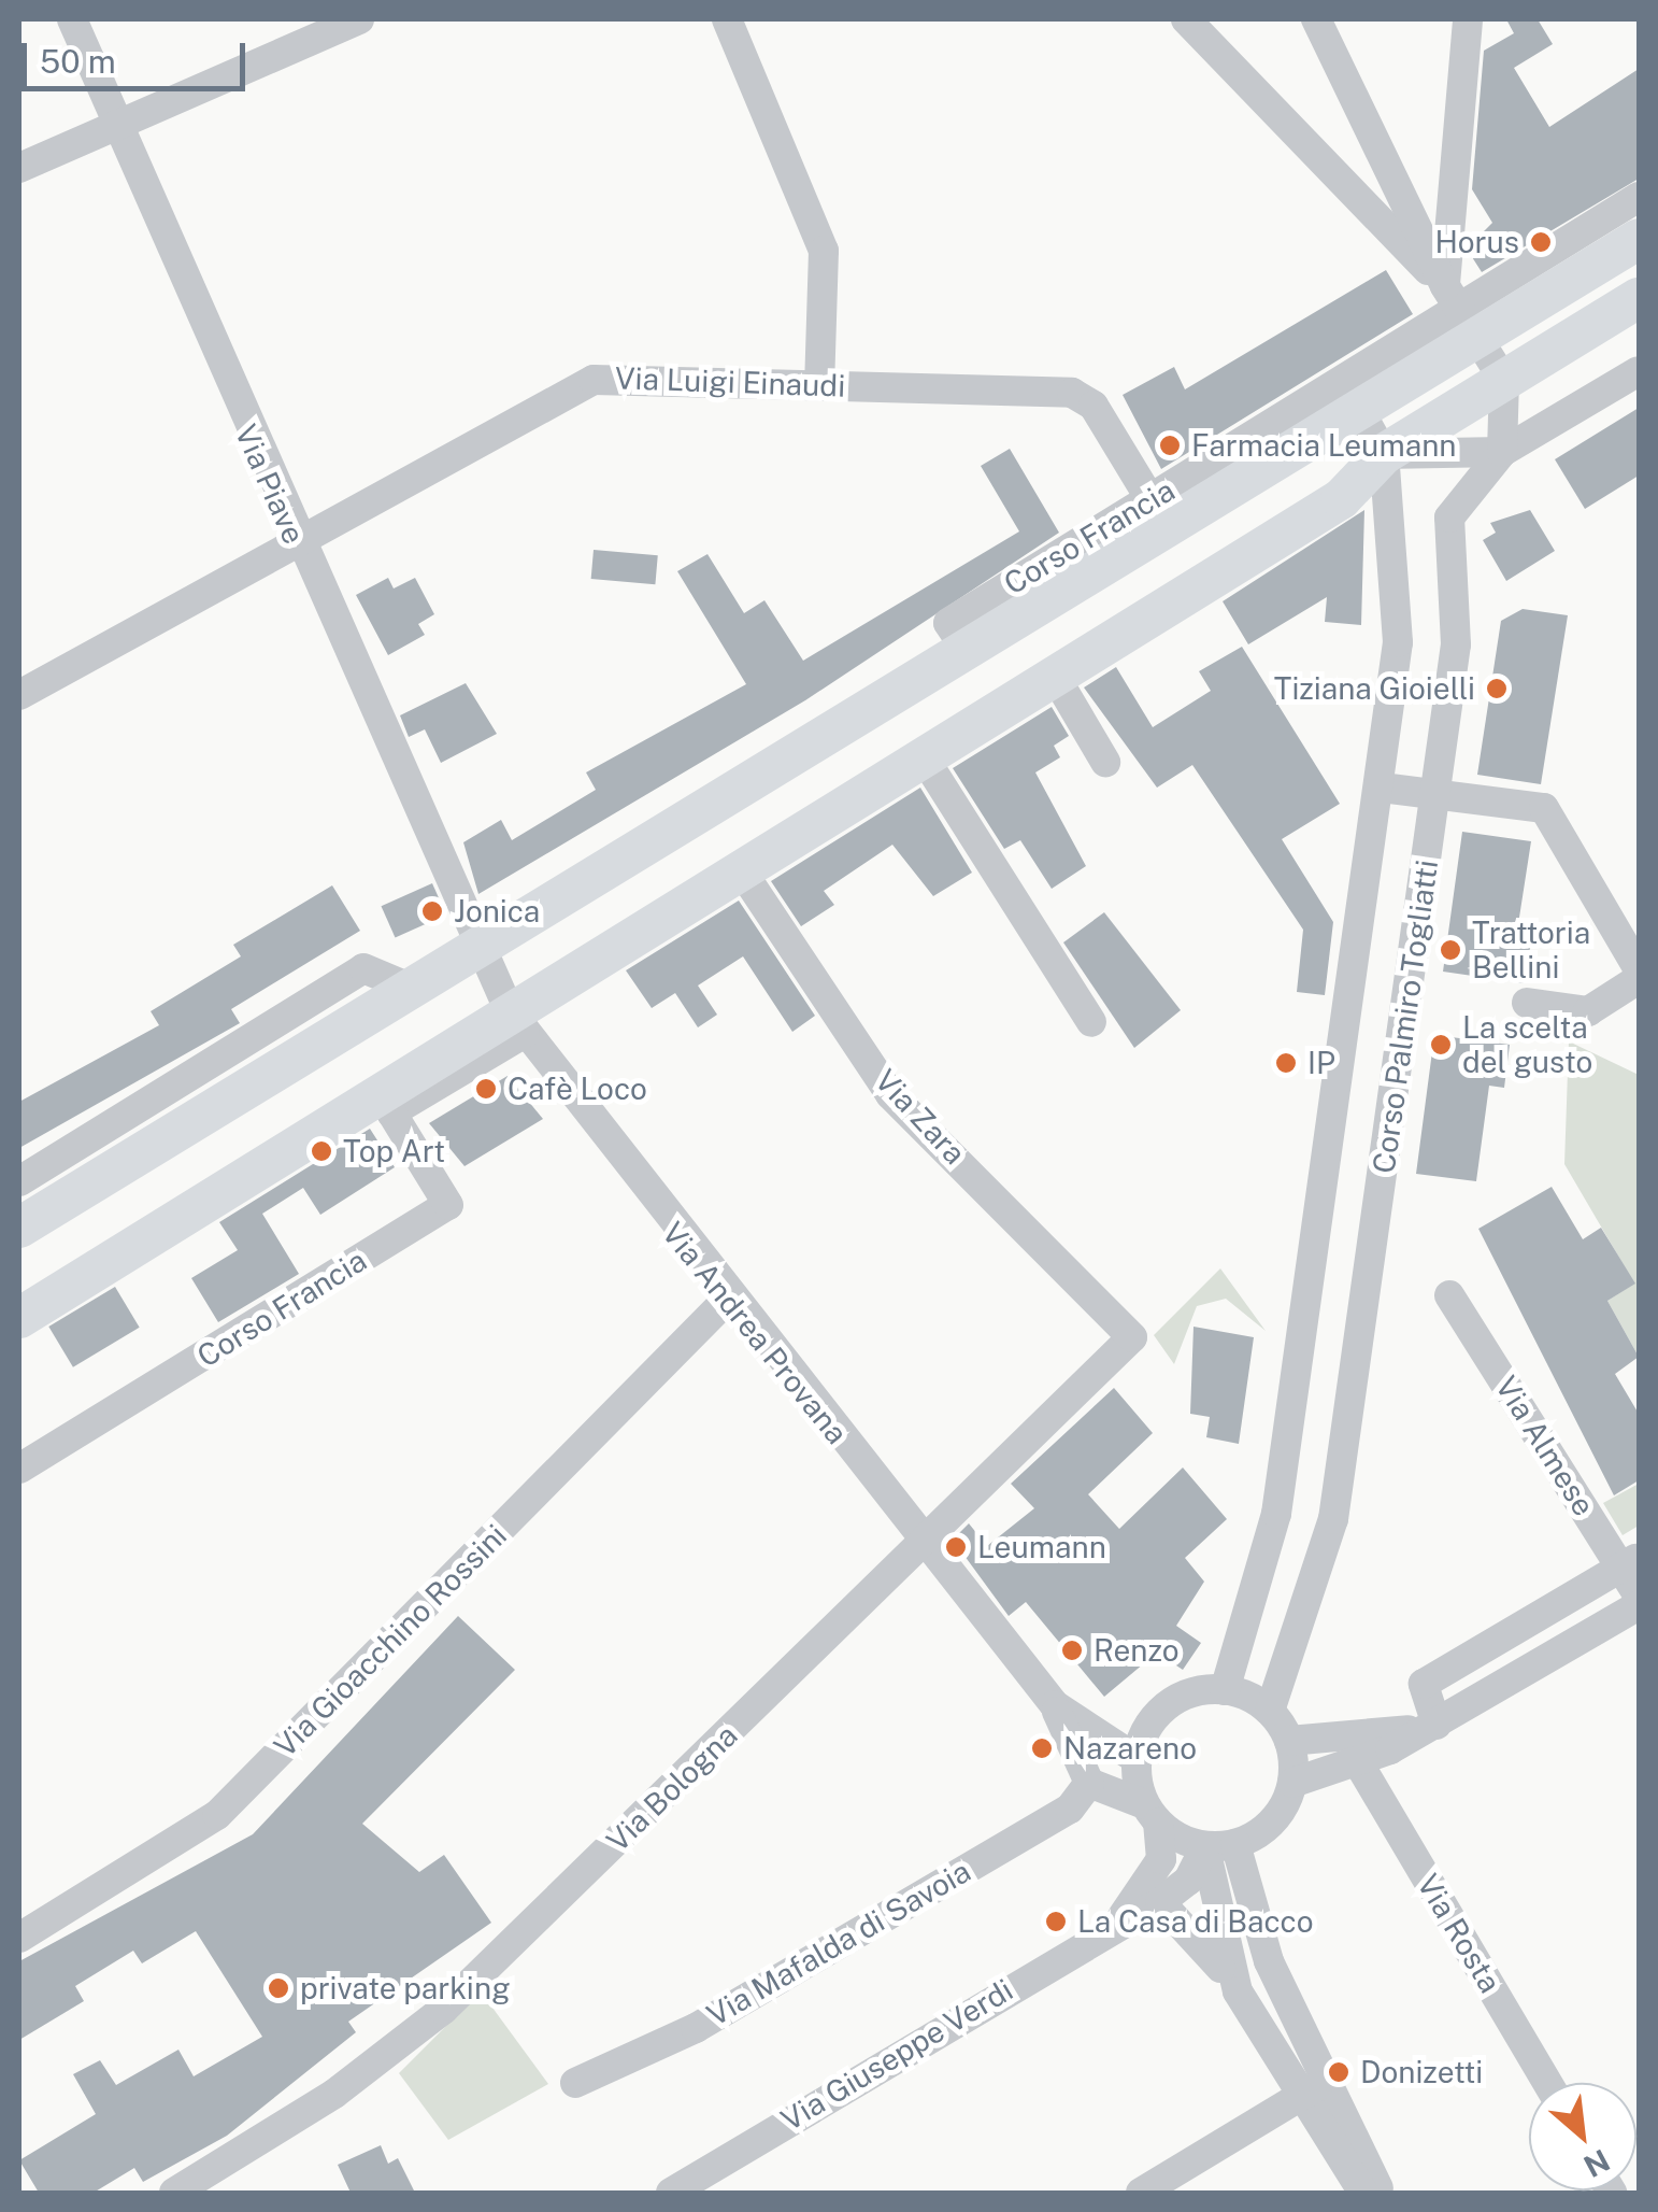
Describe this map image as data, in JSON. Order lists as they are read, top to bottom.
{
  "streets": {
    "main road": ["Corso Francia"],
    "street": [
      "Via Luigi Einaudi",
      "Via Piave",
      "Corso Palmiro Togliatti",
      "Via Zara",
      "Via Andrea Provana",
      "Via Almese",
      "Via Gioacchino Rossini",
      "Via Bologna",
      "Via Rosta",
      "Via Mafalda di Savoia",
      "Via Giuseppe Verdi"
    ]
  },
  "crossings": [
    ["Via Luigi Einaudi", "Via Piave"],
    ["Via Luigi Einaudi", "Corso Francia"],
    ["Via Piave", "Corso Francia"],
    ["Via Piave", "Via Andrea Provana"],
    ["Corso Francia", "Corso Palmiro Togliatti"],
    ["Corso Francia", "Via Andrea Provana"],
    ["Corso Palmiro Togliatti", "Via Andrea Provana"],
    ["Corso Palmiro Togliatti", "Via Giuseppe Verdi"],
    ["Via Zara", "Via Bologna"],
    ["Via Andrea Provana", "Via Gioacchino Rossini"],
    ["Via Andrea Provana", "Via Bologna"],
    ["Via Andrea Provana", "Via Mafalda di Savoia"],
    ["Via Andrea Provana", "Via Giuseppe Verdi"]
  ],
  "places": [
    "Horus",
    "Farmacia Leumann",
    "Tiziana Gioielli",
    "Jonica",
    "Trattoria Bellini",
    "La scelta del gusto",
    "IP",
    "Cafè Loco",
    "Top Art",
    "Leumann",
    "Renzo",
    "Nazareno",
    "La Casa di Bacco",
    "private parking",
    "Donizetti"
  ],
  "scale_bar": "50 m",
  "north": "bottom right"
}
